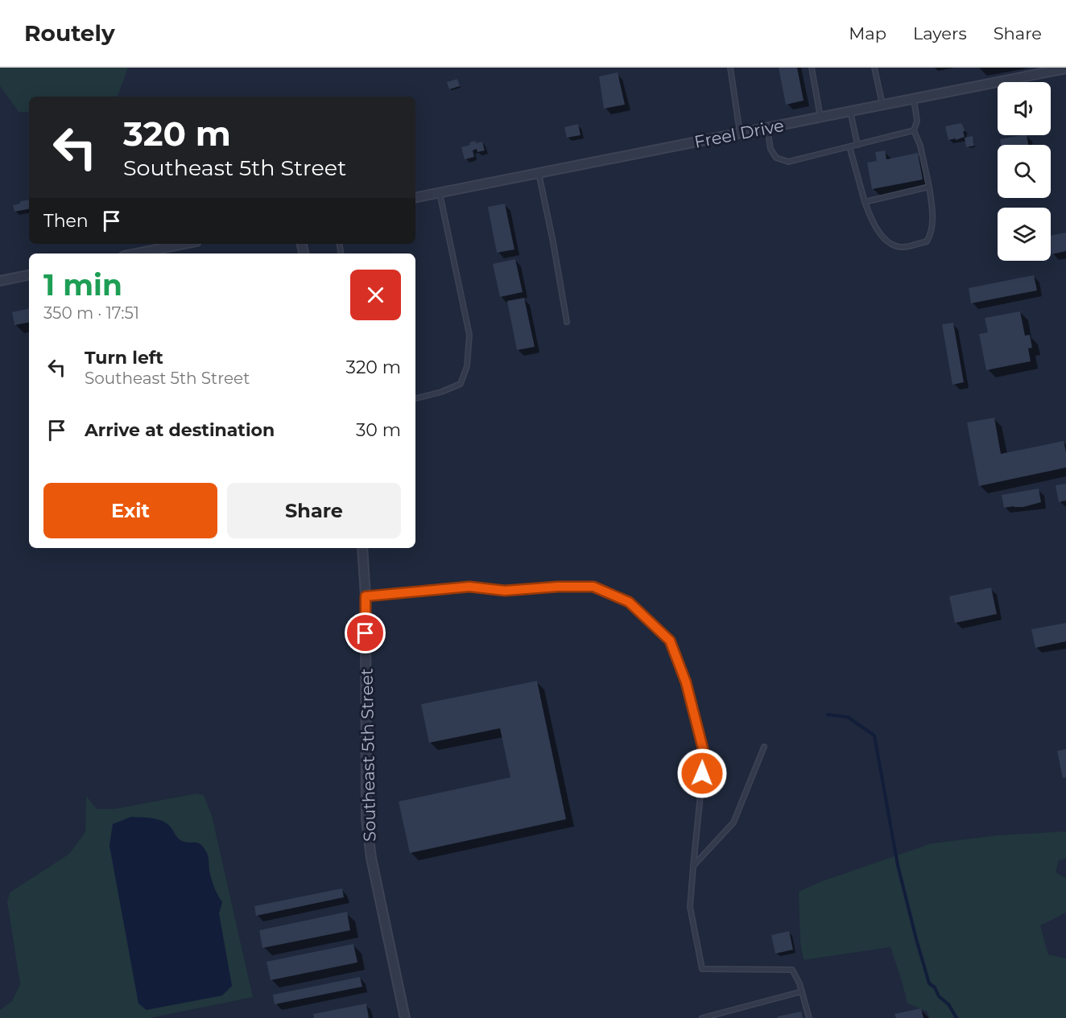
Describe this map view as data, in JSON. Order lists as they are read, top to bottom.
{
  "streets": {
    "street": ["Freel Drive", "Southeast 5th Street"]
  },
  "page": {
    "header": "Routely",
    "nav": ["Map", "Layers", "Share"],
    "turn": ["320 m", "Southeast 5th Street"],
    "then": "Then",
    "heading": ["1 min", "350 m · 17:51"],
    "list": [
      {
        "name": "Turn left",
        "note": "Southeast 5th Street",
        "value": "320 m"
      },
      {
        "name": "Arrive at destination",
        "value": "30 m"
      }
    ],
    "buttons": ["Exit", "Share"]
  }
}
